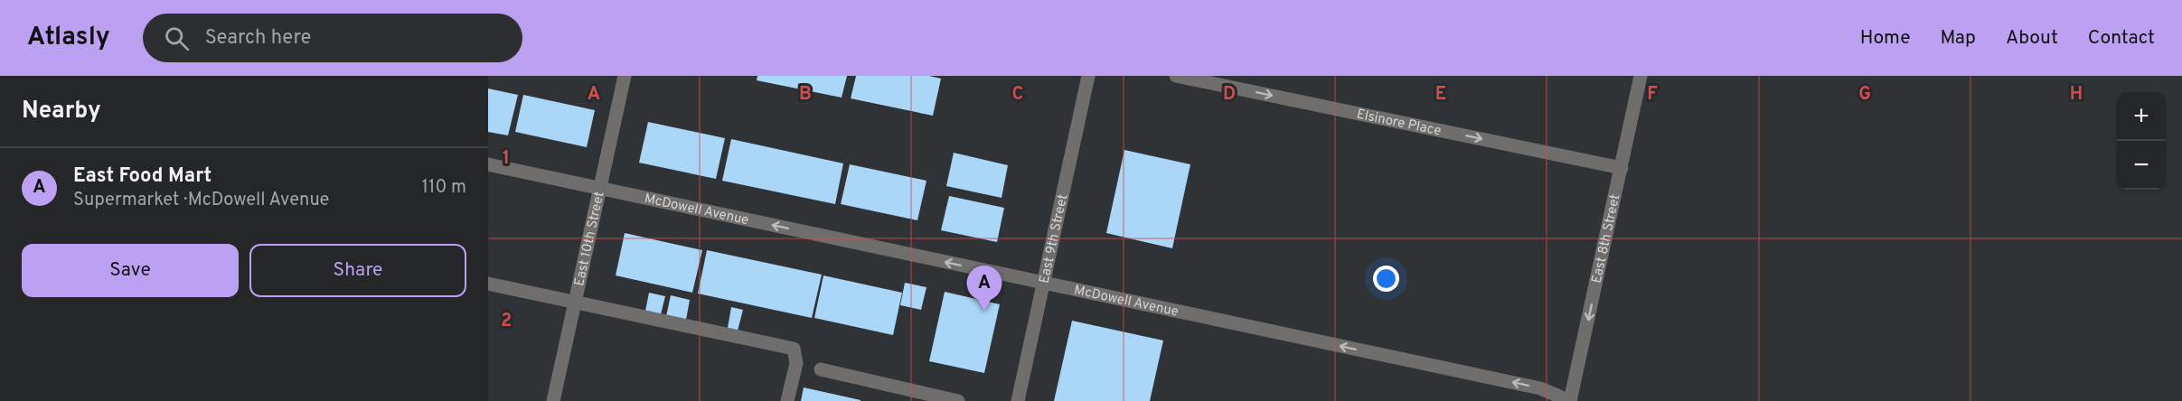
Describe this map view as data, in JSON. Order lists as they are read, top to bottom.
{
  "streets": {
    "street": [
      "Elsinore Place",
      "McDowell Avenue",
      "East 10th Street",
      "East 9th Street",
      "East 8th Street"
    ]
  },
  "crossings": [
    ["Elsinore Place", "East 8th Street"],
    ["McDowell Avenue", "East 10th Street"],
    ["McDowell Avenue", "East 9th Street"],
    ["McDowell Avenue", "East 8th Street"]
  ],
  "one_way": ["Elsinore Place", "McDowell Avenue", "East 8th Street"],
  "page": {
    "header": "Atlasly",
    "search": "Search here",
    "nav": [
      "Home",
      "Map",
      "About",
      "Contact"
    ],
    "heading": "Nearby",
    "map_buttons": ["+", "−"],
    "list": [
      {
        "mark": "A",
        "name": "East Food Mart",
        "note": "Supermarket · McDowell Avenue",
        "value": "110 m"
      }
    ],
    "buttons": ["Save", "Share"],
    "pins": "A"
  },
  "grid": {
    "columns": [
      "A",
      "B",
      "C",
      "D",
      "E",
      "F",
      "G",
      "H"
    ],
    "rows": ["1", "2"]
  }
}
